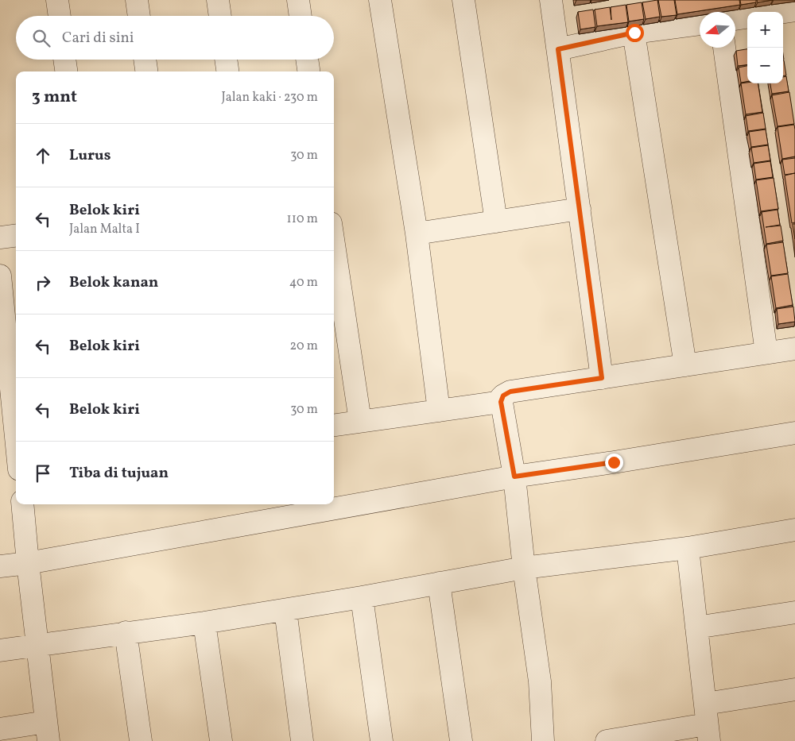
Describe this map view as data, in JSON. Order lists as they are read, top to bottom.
{
  "north": "left",
  "page": {
    "map_buttons": ["+", "−"],
    "search": "Cari di sini",
    "heading": ["3 mnt", "Jalan kaki · 230 m"],
    "list": [
      ["Lurus", "30 m"],
      ["Belok kiri", "Jalan Malta I", "110 m"],
      ["Belok kanan", "40 m"],
      ["Belok kiri", "20 m"],
      ["Belok kiri", "30 m"],
      "Tiba di tujuan"
    ]
  }
}
